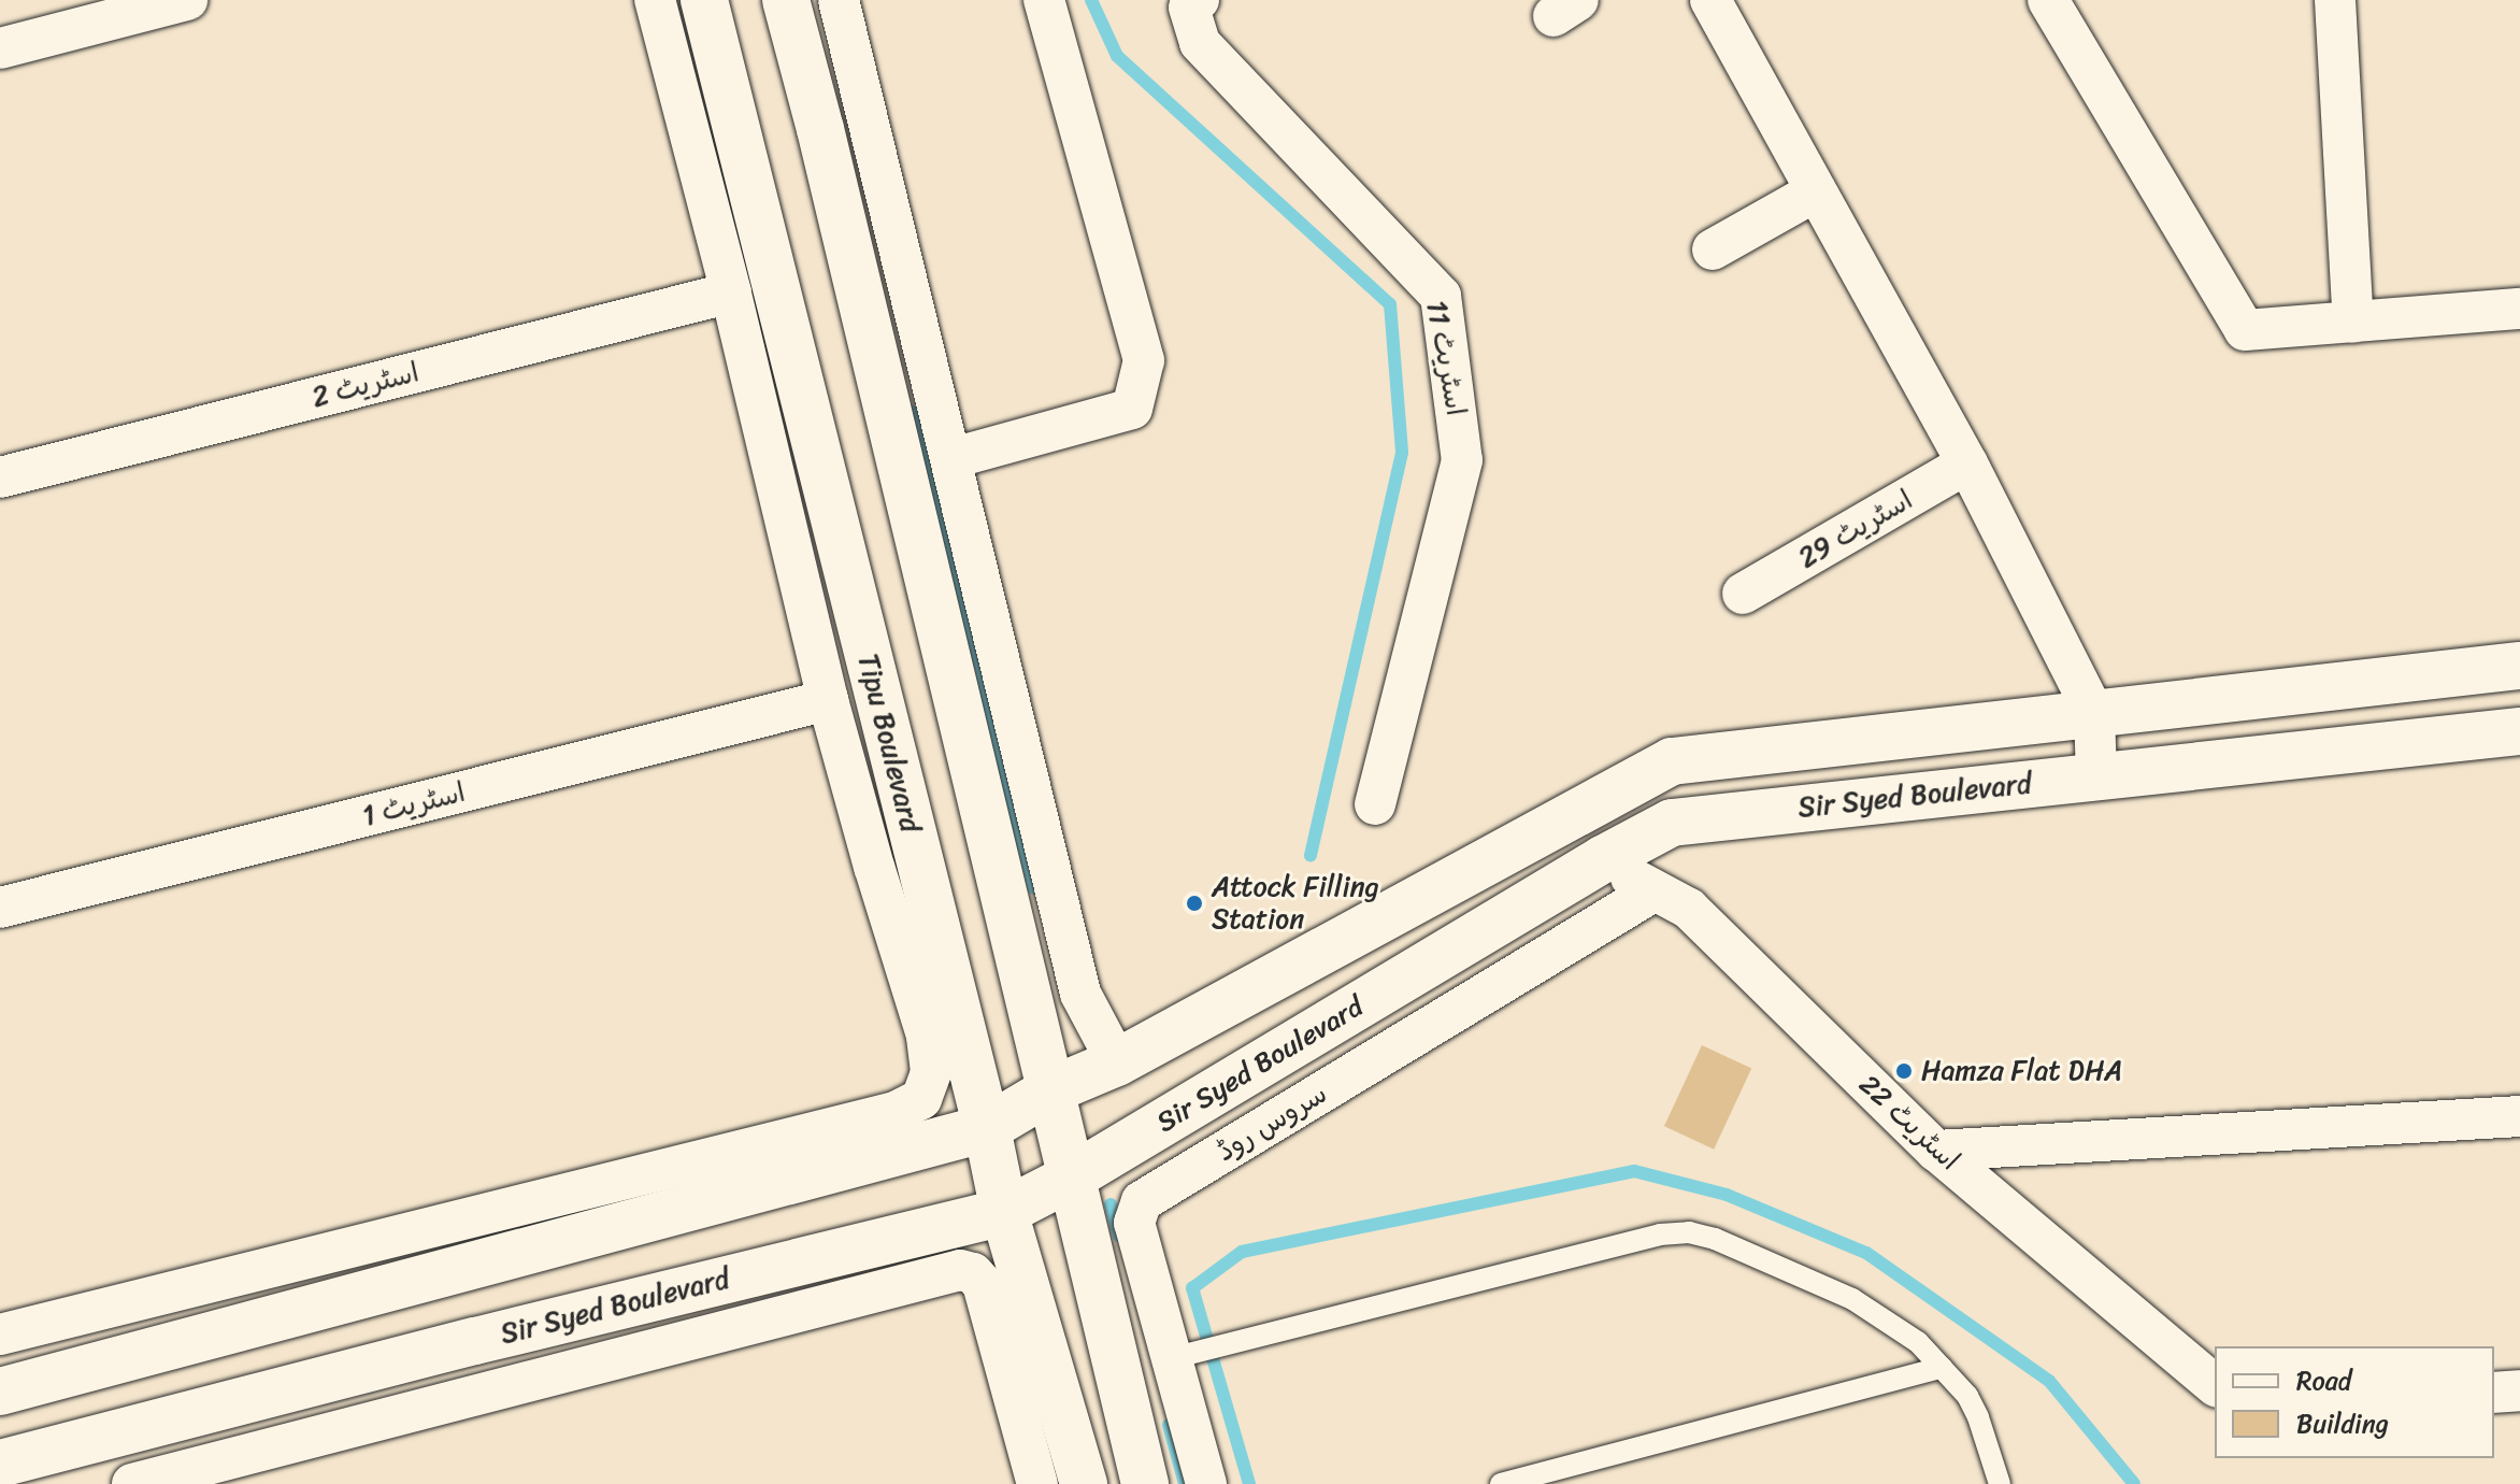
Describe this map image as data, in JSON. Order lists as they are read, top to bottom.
{
  "streets": {
    "street": [
      "اسٹریٹ 11",
      "اسٹریٹ 2",
      "اسٹریٹ 29",
      "Tipu Boulevard",
      "Sir Syed Boulevard",
      "اسٹریٹ 1",
      "سروس روڈ",
      "اسٹریٹ 22"
    ]
  },
  "crossings": [
    ["Tipu Boulevard", "Sir Syed Boulevard"],
    ["Sir Syed Boulevard", "اسٹریٹ 22"],
    ["سروس روڈ", "اسٹریٹ 22"]
  ],
  "places": ["Attock Filling Station", "Hamza Flat DHA"],
  "legend": ["Road", "Building"]
}
